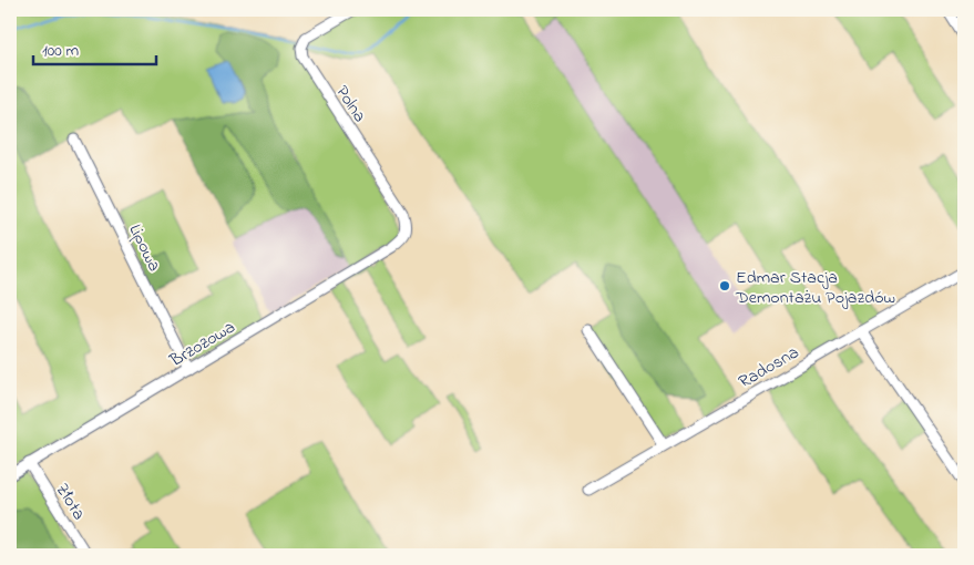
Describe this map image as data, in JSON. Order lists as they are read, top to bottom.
{
  "streets": {
    "street": [
      "Polna",
      "Lipowa",
      "Brzozowa",
      "Radosna",
      "Złota"
    ]
  },
  "crossings": [
    ["Polna", "Brzozowa"],
    ["Lipowa", "Brzozowa"],
    ["Brzozowa", "Złota"]
  ],
  "places": ["Edmar Stacja Demontażu Pojazdów"],
  "scale_bar": "100 m"
}
